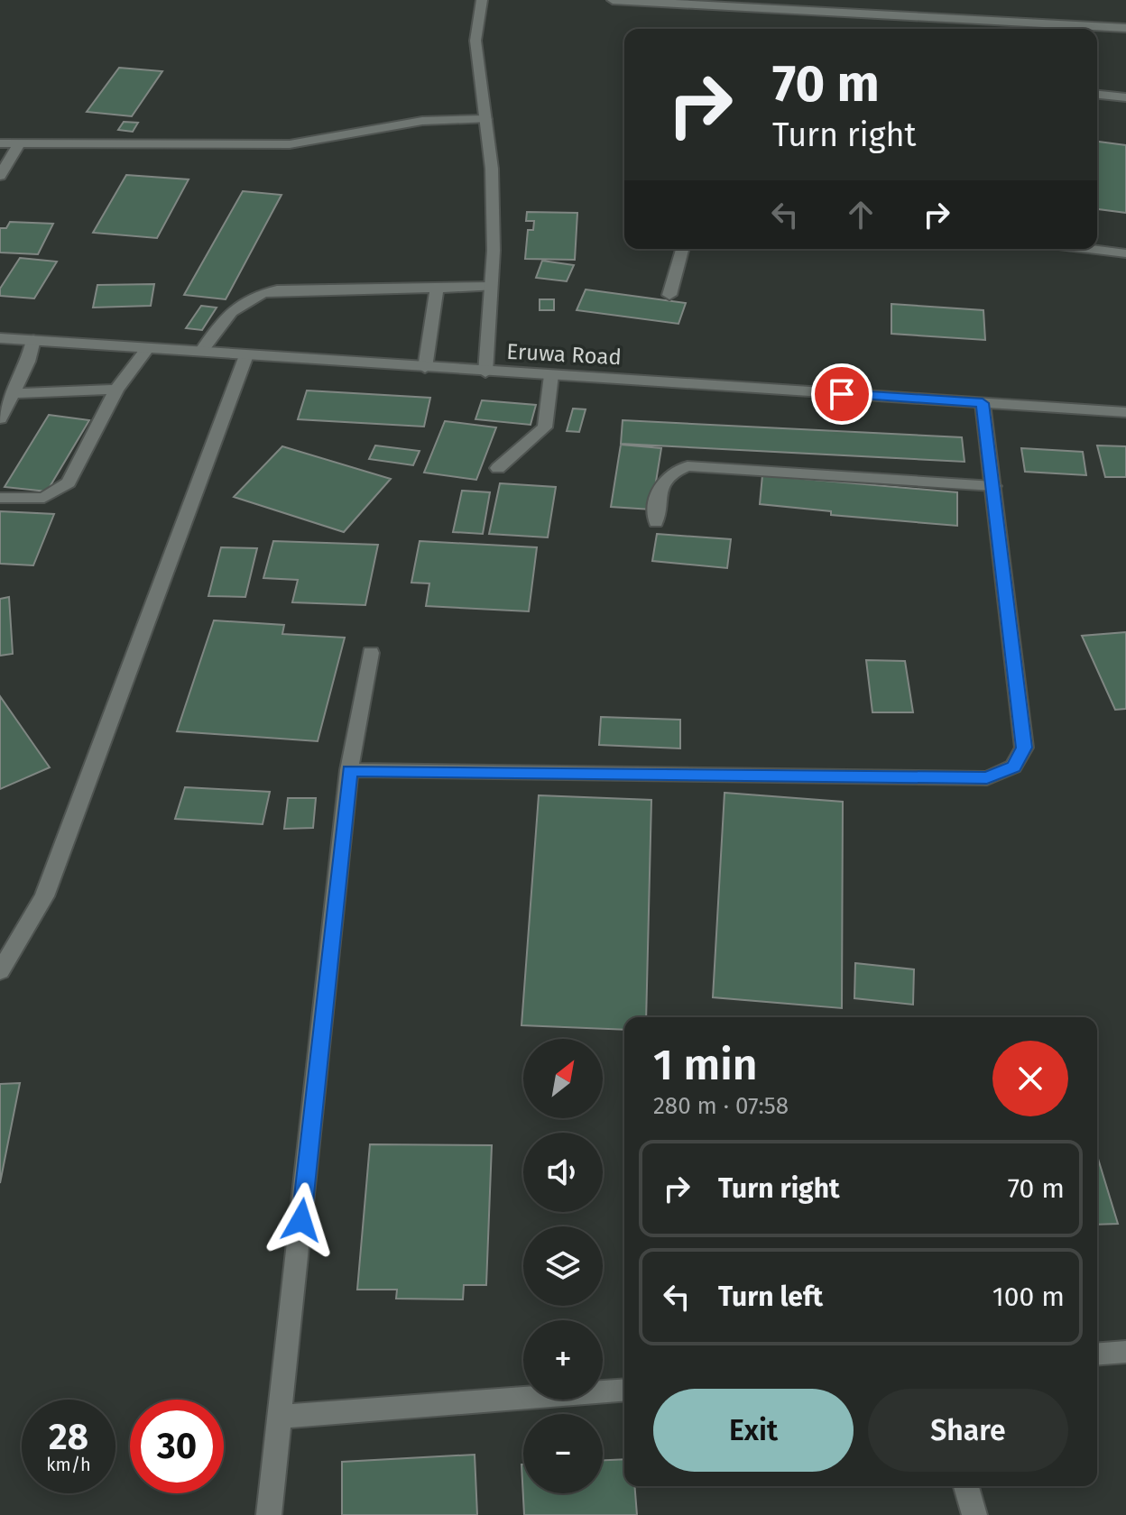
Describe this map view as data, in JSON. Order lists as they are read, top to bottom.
{
  "streets": {
    "street": ["Eruwa Road"]
  },
  "north": "top right",
  "page": {
    "turn": ["70 m", "Turn right"],
    "heading": ["1 min", "280 m · 07:58"],
    "map_buttons": ["+", "−"],
    "list": [
      {
        "name": "Turn right",
        "value": "70 m"
      },
      {
        "name": "Turn left",
        "value": "100 m"
      }
    ],
    "buttons": ["Exit", "Share"],
    "speed": "28 km/h",
    "limit": "30"
  }
}
